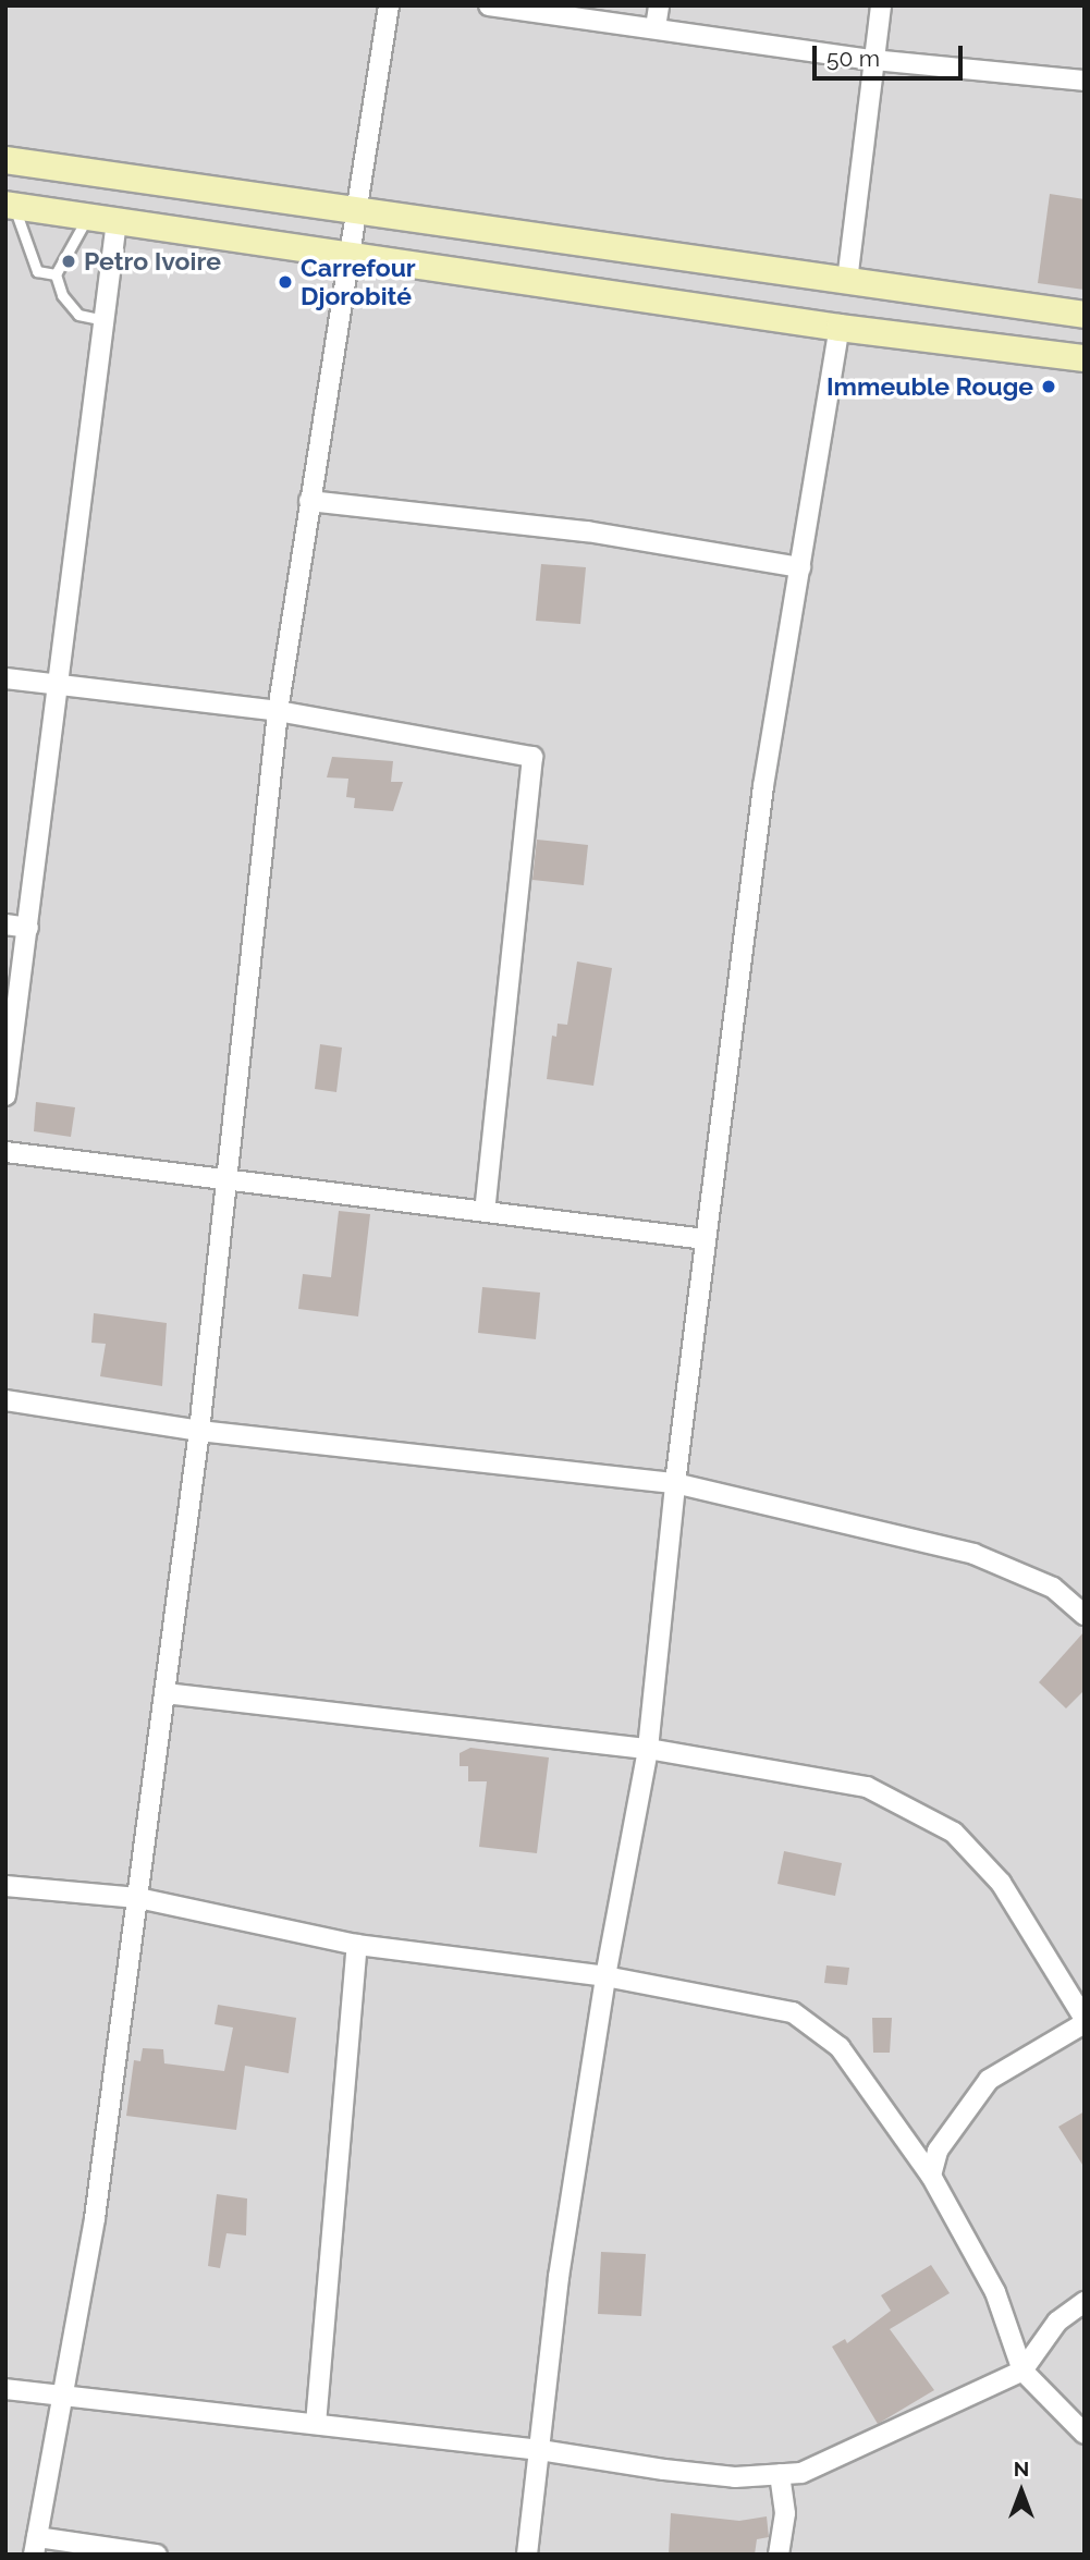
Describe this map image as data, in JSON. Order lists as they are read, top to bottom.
{
  "places": ["Petro Ivoire", "Carrefour Djorobité", "Immeuble Rouge"],
  "scale_bar": "50 m",
  "north": "top"
}
